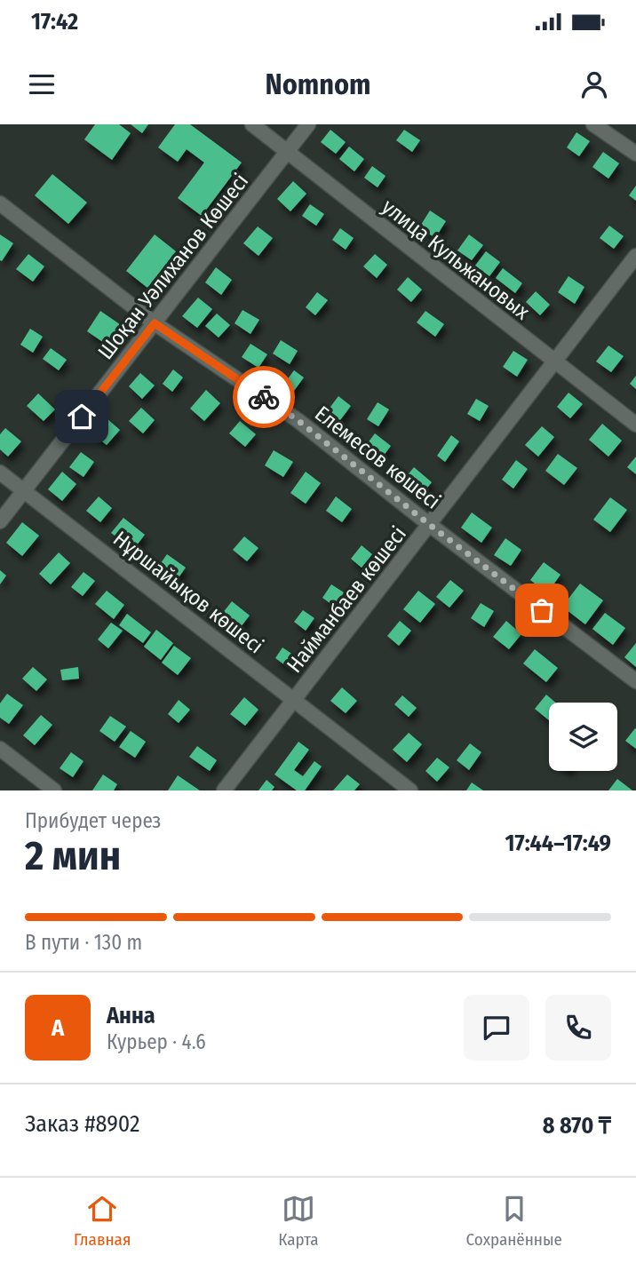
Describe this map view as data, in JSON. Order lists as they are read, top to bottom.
{
  "streets": {
    "street": [
      "улица Кульжановых",
      "Шоқан Уәлиханов Көшесі",
      "Елемесов көшесі",
      "Нұршайықов көшесі",
      "Найманбаев көшесі"
    ]
  },
  "crossings": [
    ["улица Кульжановых", "Шоқан Уәлиханов Көшесі"],
    ["улица Кульжановых", "Найманбаев көшесі"],
    ["Шоқан Уәлиханов Көшесі", "Елемесов көшесі"],
    ["Шоқан Уәлиханов Көшесі", "Нұршайықов көшесі"],
    ["Елемесов көшесі", "Найманбаев көшесі"],
    ["Нұршайықов көшесі", "Найманбаев көшесі"]
  ],
  "page": {
    "status": "17:42",
    "header": "Nomnom",
    "heading": ["2 мин", "Прибудет через", "17:44–17:49"],
    "panel": [
      "Анна",
      "Курьер · 4.6",
      "Заказ #8902",
      "8 870 ₸"
    ],
    "bar": "В пути · 130 m",
    "round": "А",
    "tabs": ["Главная", "Карта", "Сохранённые"]
  }
}
